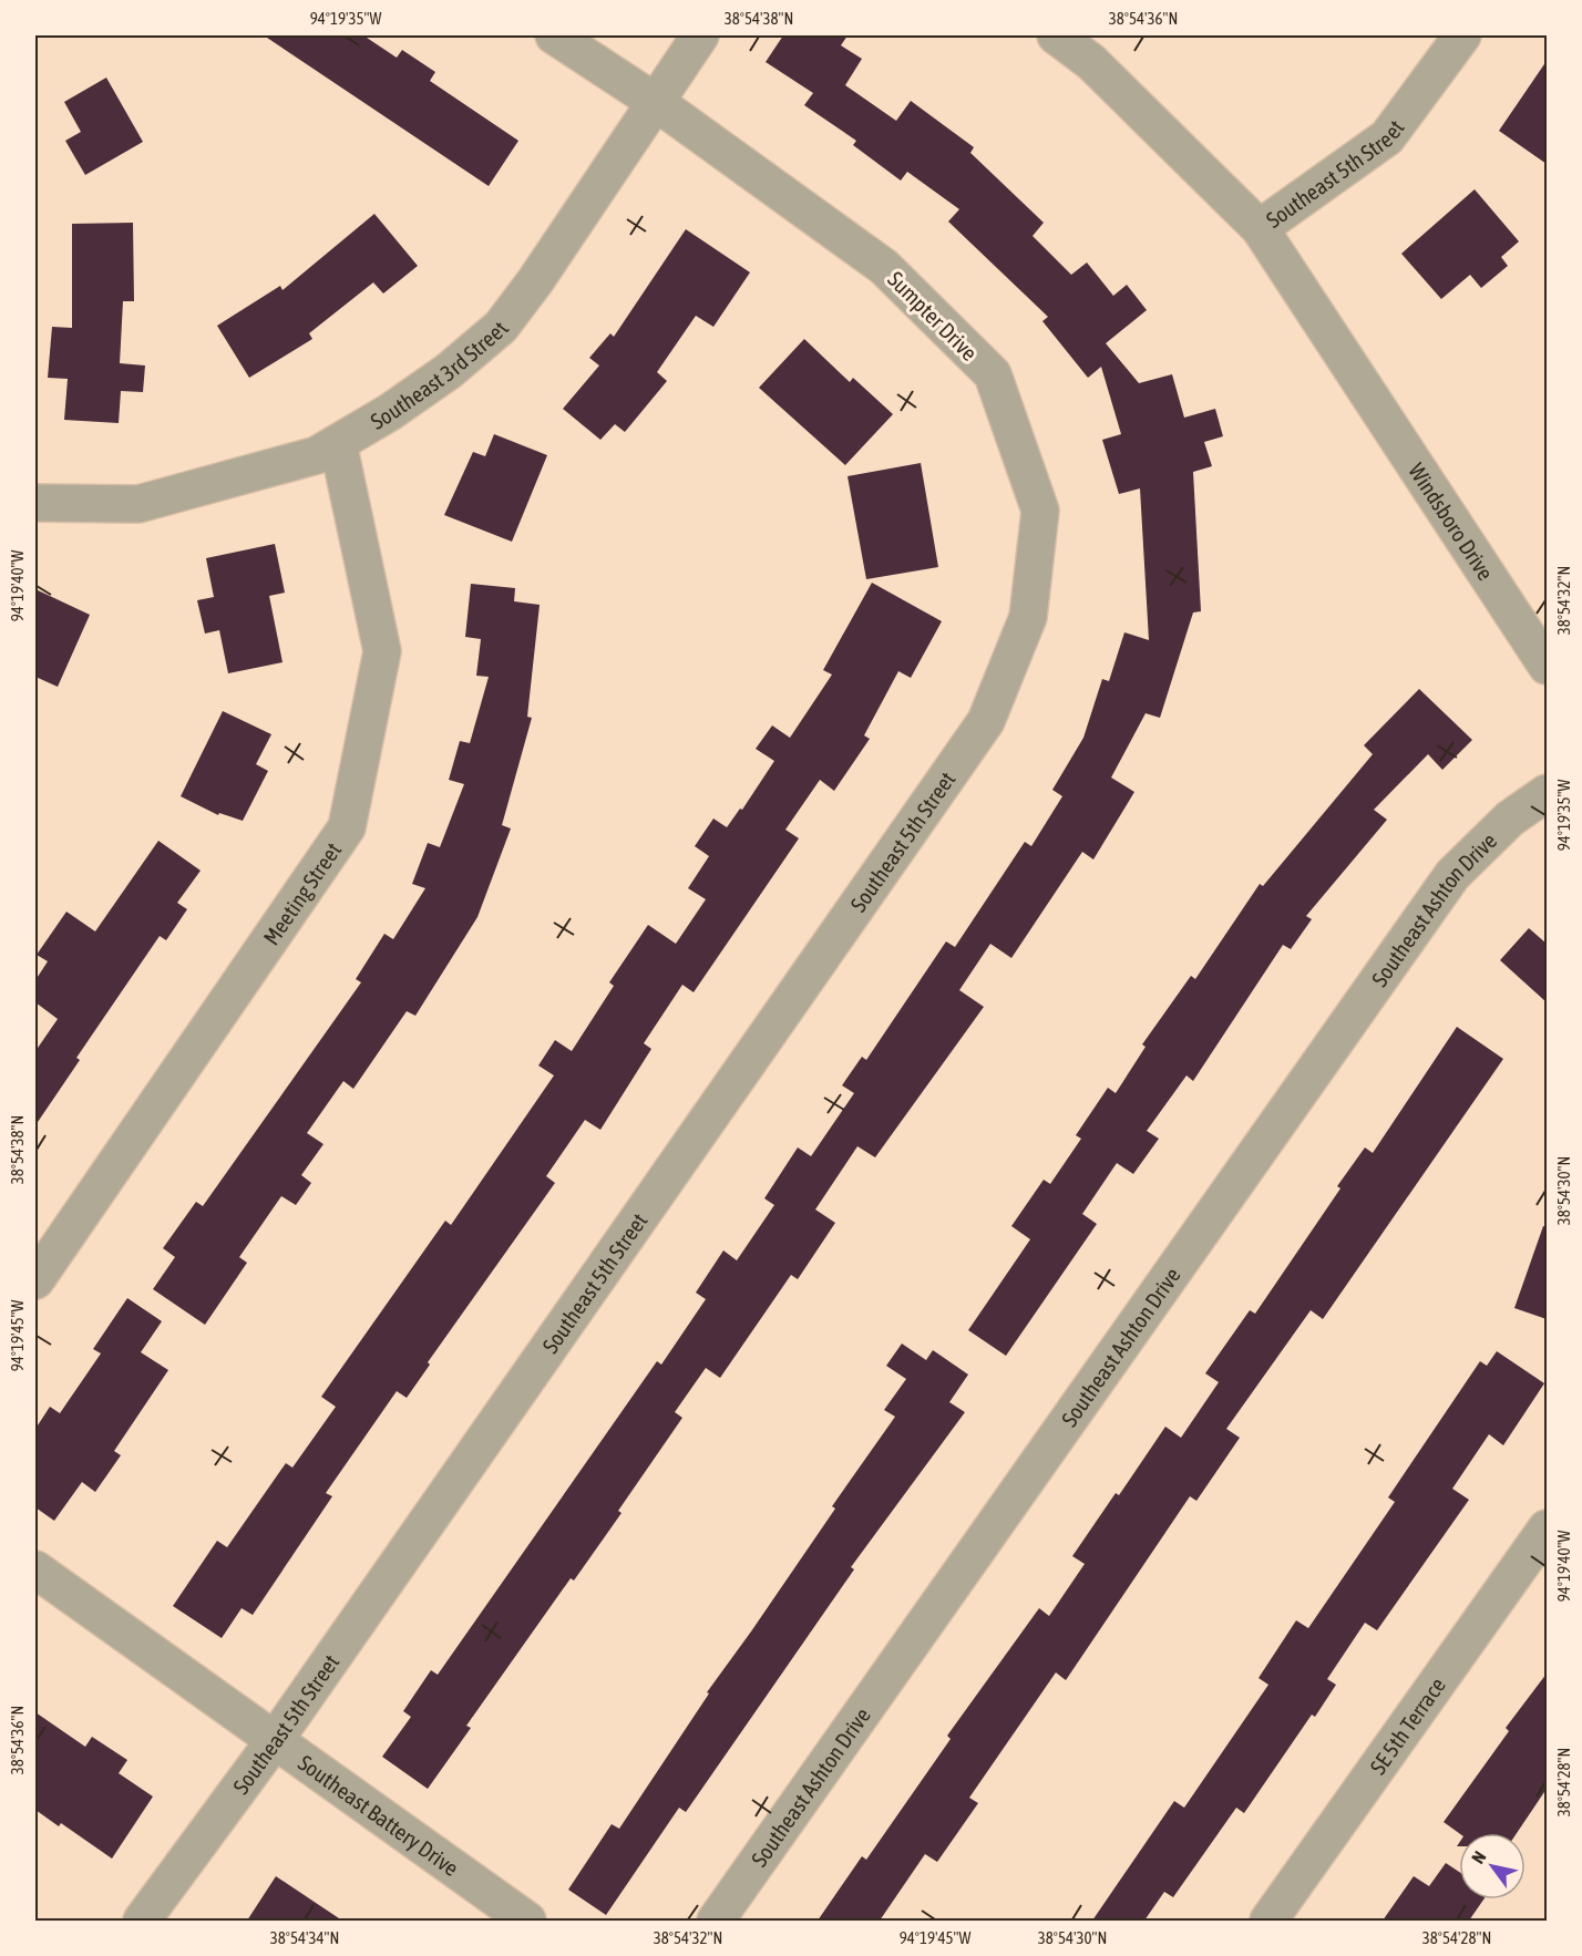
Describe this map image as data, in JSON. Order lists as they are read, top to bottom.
{
  "streets": {
    "street": [
      "Southeast 5th Street",
      "Sumpter Drive",
      "Southeast 3rd Street",
      "Windsboro Drive",
      "Meeting Street",
      "Southeast Ashton Drive",
      "SE 5th Terrace",
      "Southeast Battery Drive"
    ]
  },
  "crossings": [
    ["Southeast 5th Street", "Sumpter Drive"],
    ["Southeast 5th Street", "Windsboro Drive"],
    ["Southeast 5th Street", "Southeast Battery Drive"],
    ["Sumpter Drive", "Southeast 3rd Street"],
    ["Southeast 3rd Street", "Meeting Street"]
  ],
  "north": "top left",
  "coordinates": [
    "94°19'35\"W",
    "38°54'38\"N",
    "38°54'36\"N",
    "94°19'40\"W",
    "38°54'32\"N",
    "38°54'30\"N",
    "94°19'45\"W",
    "38°54'28\"N",
    "38°54'34\"N"
  ]
}
